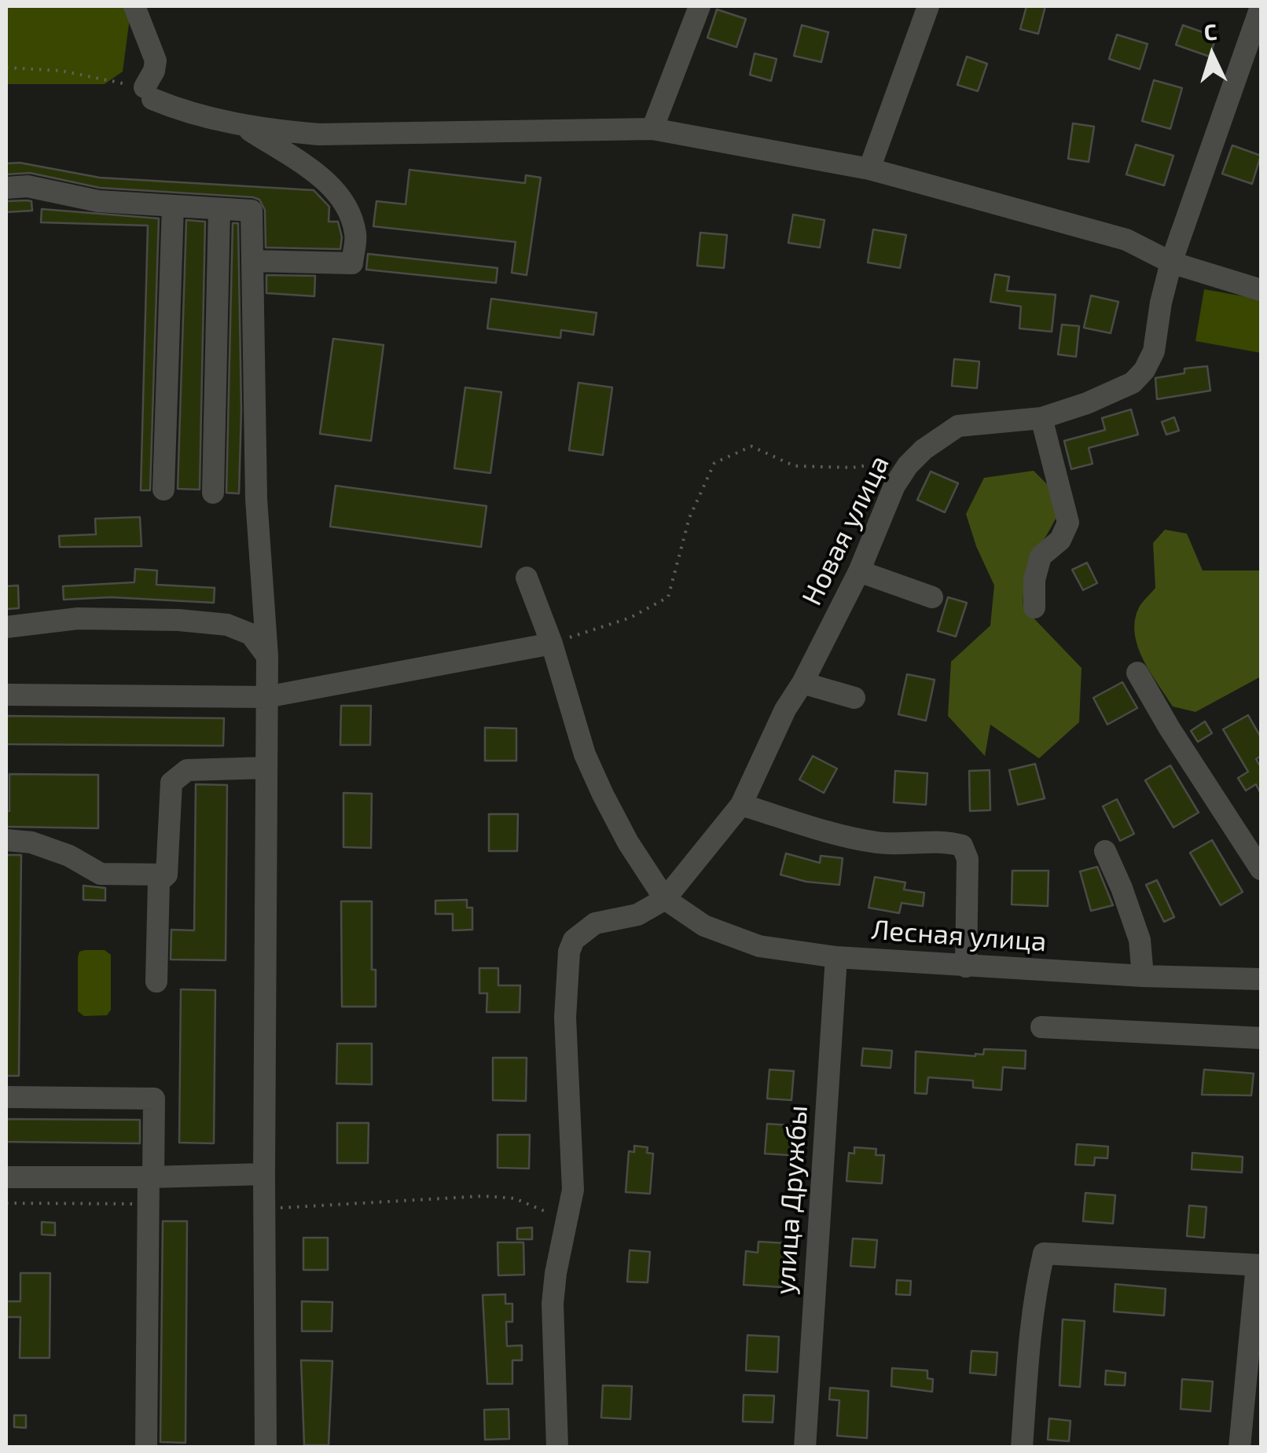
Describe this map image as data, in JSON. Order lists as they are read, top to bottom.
{
  "streets": {
    "street": ["Новая улица", "Лесная улица", "улица Дружбы"]
  },
  "crossings": [
    ["Новая улица", "Лесная улица"],
    ["Лесная улица", "улица Дружбы"]
  ],
  "north": "top"
}
